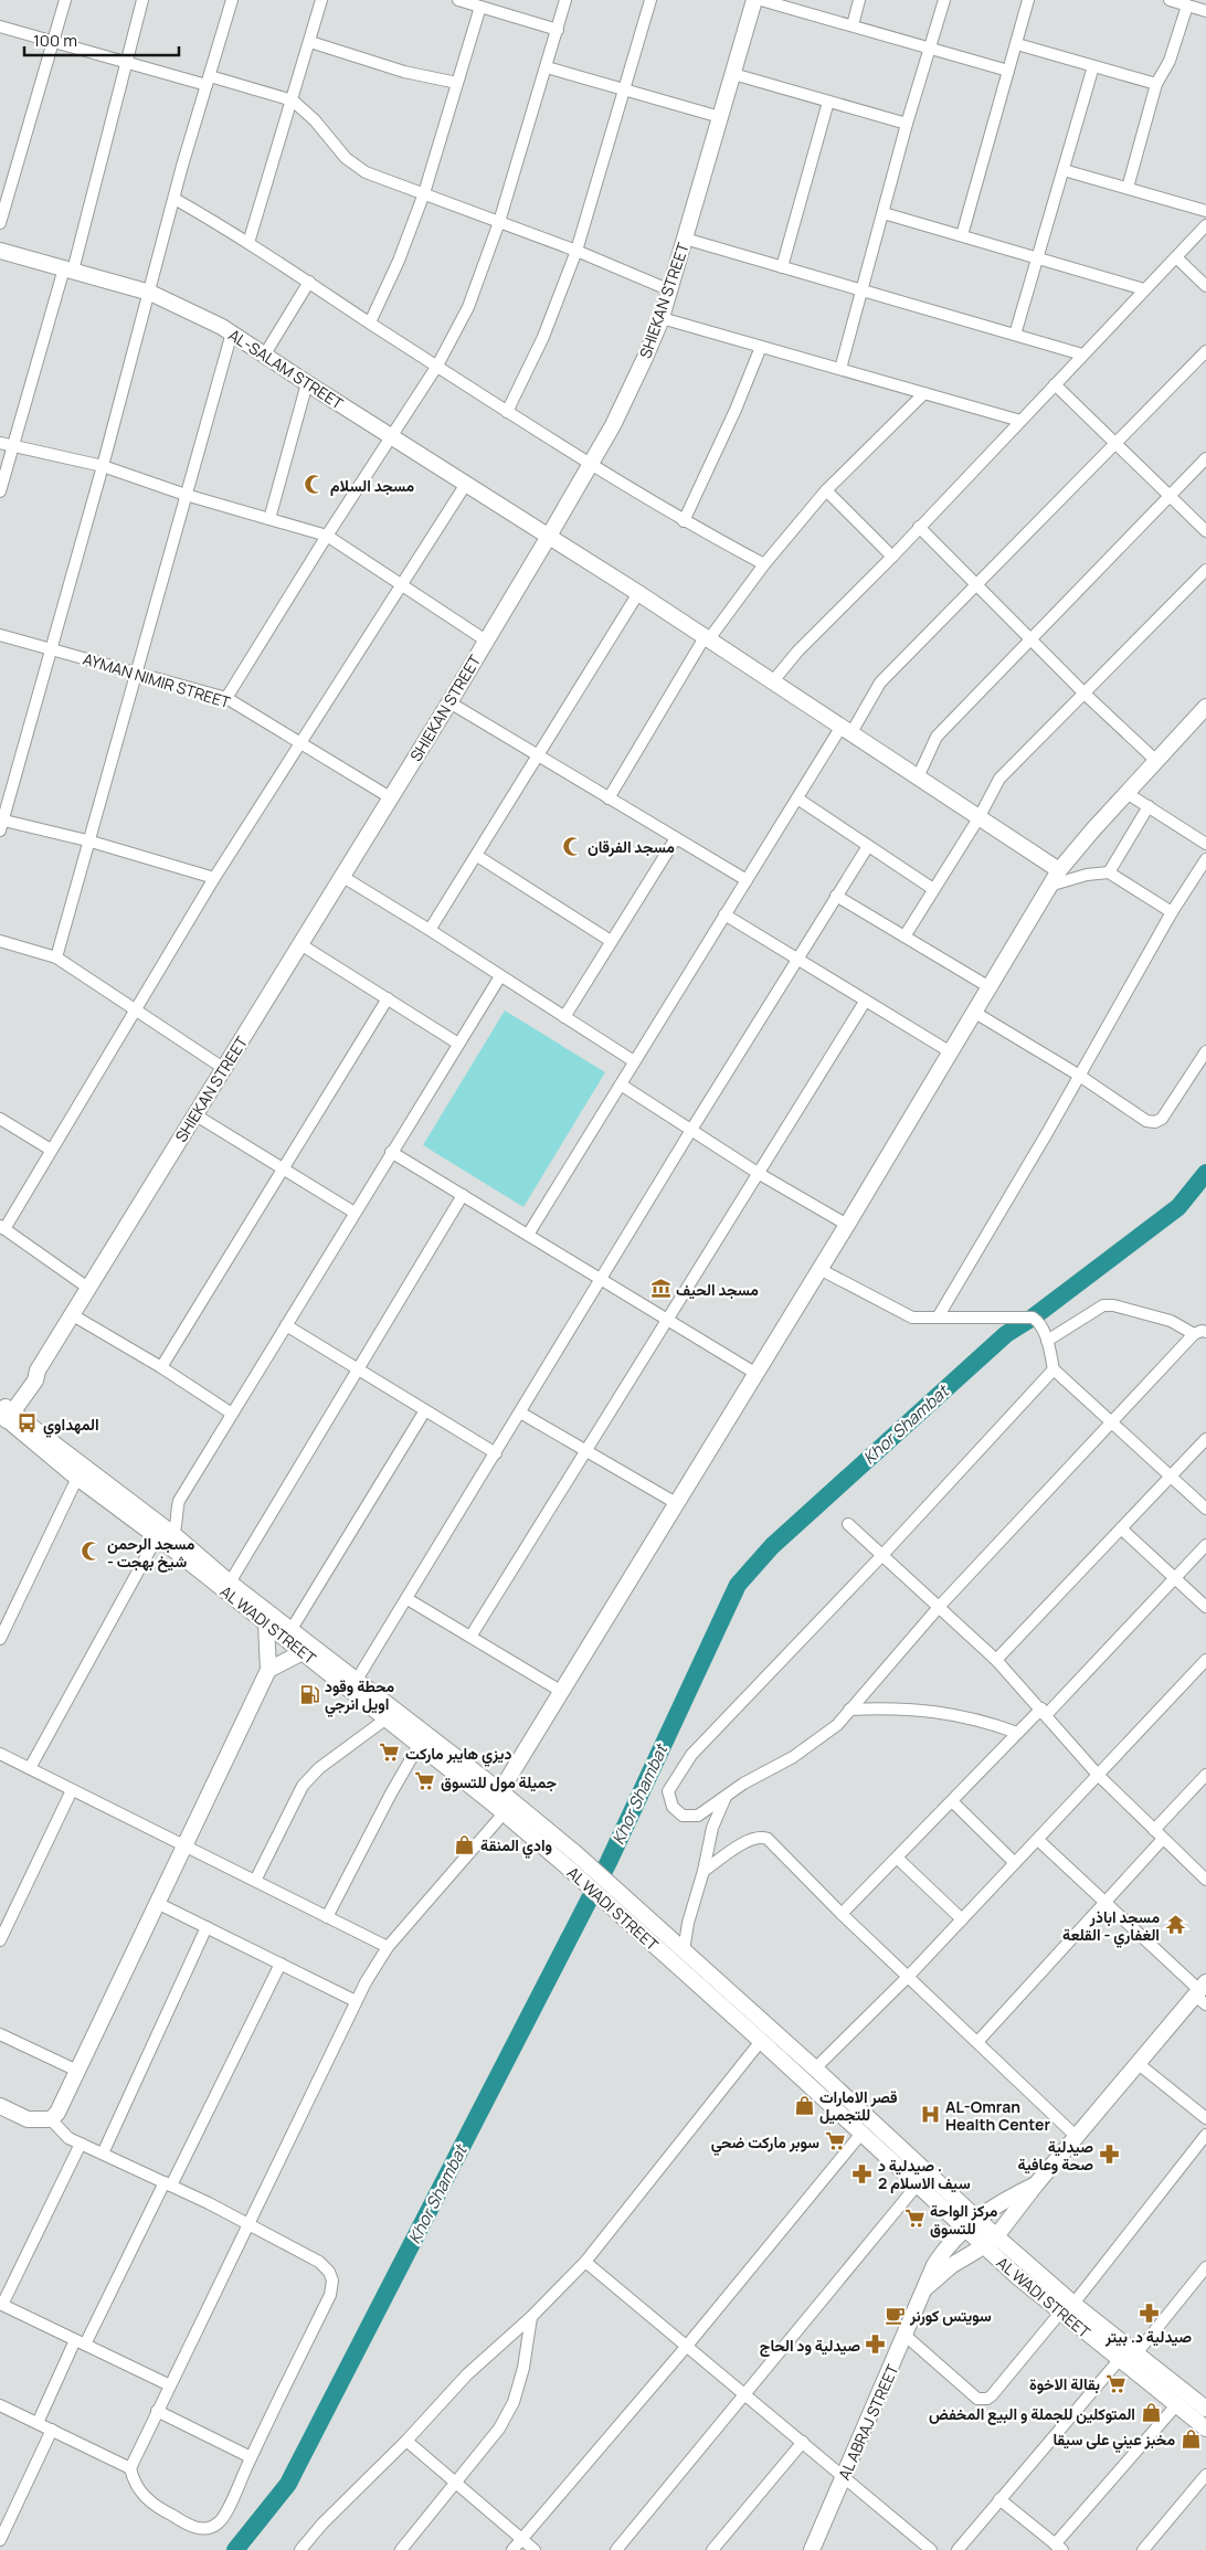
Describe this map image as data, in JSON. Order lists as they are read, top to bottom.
{
  "streets": {
    "street": [
      "SHIEKAN STREET",
      "AL-SALAM STREET",
      "AYMAN NIMIR STREET",
      "AL WADI STREET",
      "AL ABRAJ STREET"
    ]
  },
  "crossings": [
    ["SHIEKAN STREET", "AL-SALAM STREET"],
    ["SHIEKAN STREET", "AYMAN NIMIR STREET"],
    ["SHIEKAN STREET", "AL WADI STREET"],
    ["AL WADI STREET", "AL ABRAJ STREET"]
  ],
  "water": ["Khor Shambat"],
  "places": {
    "mosque": ["مسجد السلام", "مسجد الفرقان", "مسجد الرحمن - شيخ بهجت"],
    "museum": ["مسجد الحيف"],
    "bus stop": ["المهداوي"],
    "fuel station": ["محطة وقود اويل انرجي"],
    "supermarket": [
      "ديزي هايبر ماركت",
      "جميلة مول للتسوق",
      "سوبر ماركت ضحي",
      "مركز الواحة للتسوق",
      "بقالة الاخوة"
    ],
    "shop": [
      "وادي المنقة",
      "قصر الامارات للتجميل",
      "المتوكلين للجملة و البيع المخفض",
      "مخبز عيني على سيقا"
    ],
    "temple": ["مسجد اباذر الغفاري - القلعة"],
    "hospital": ["AL-Omran Health Center"],
    "pharmacy": [
      "صيدلية صحة وعافية",
      "صيدلية د . سيف الاسلام 2",
      "صيدلية د. بيتر",
      "صيدلية ود الحاج"
    ],
    "cafe": ["سويتس كورنر"]
  },
  "scale_bar": "100 m"
}
